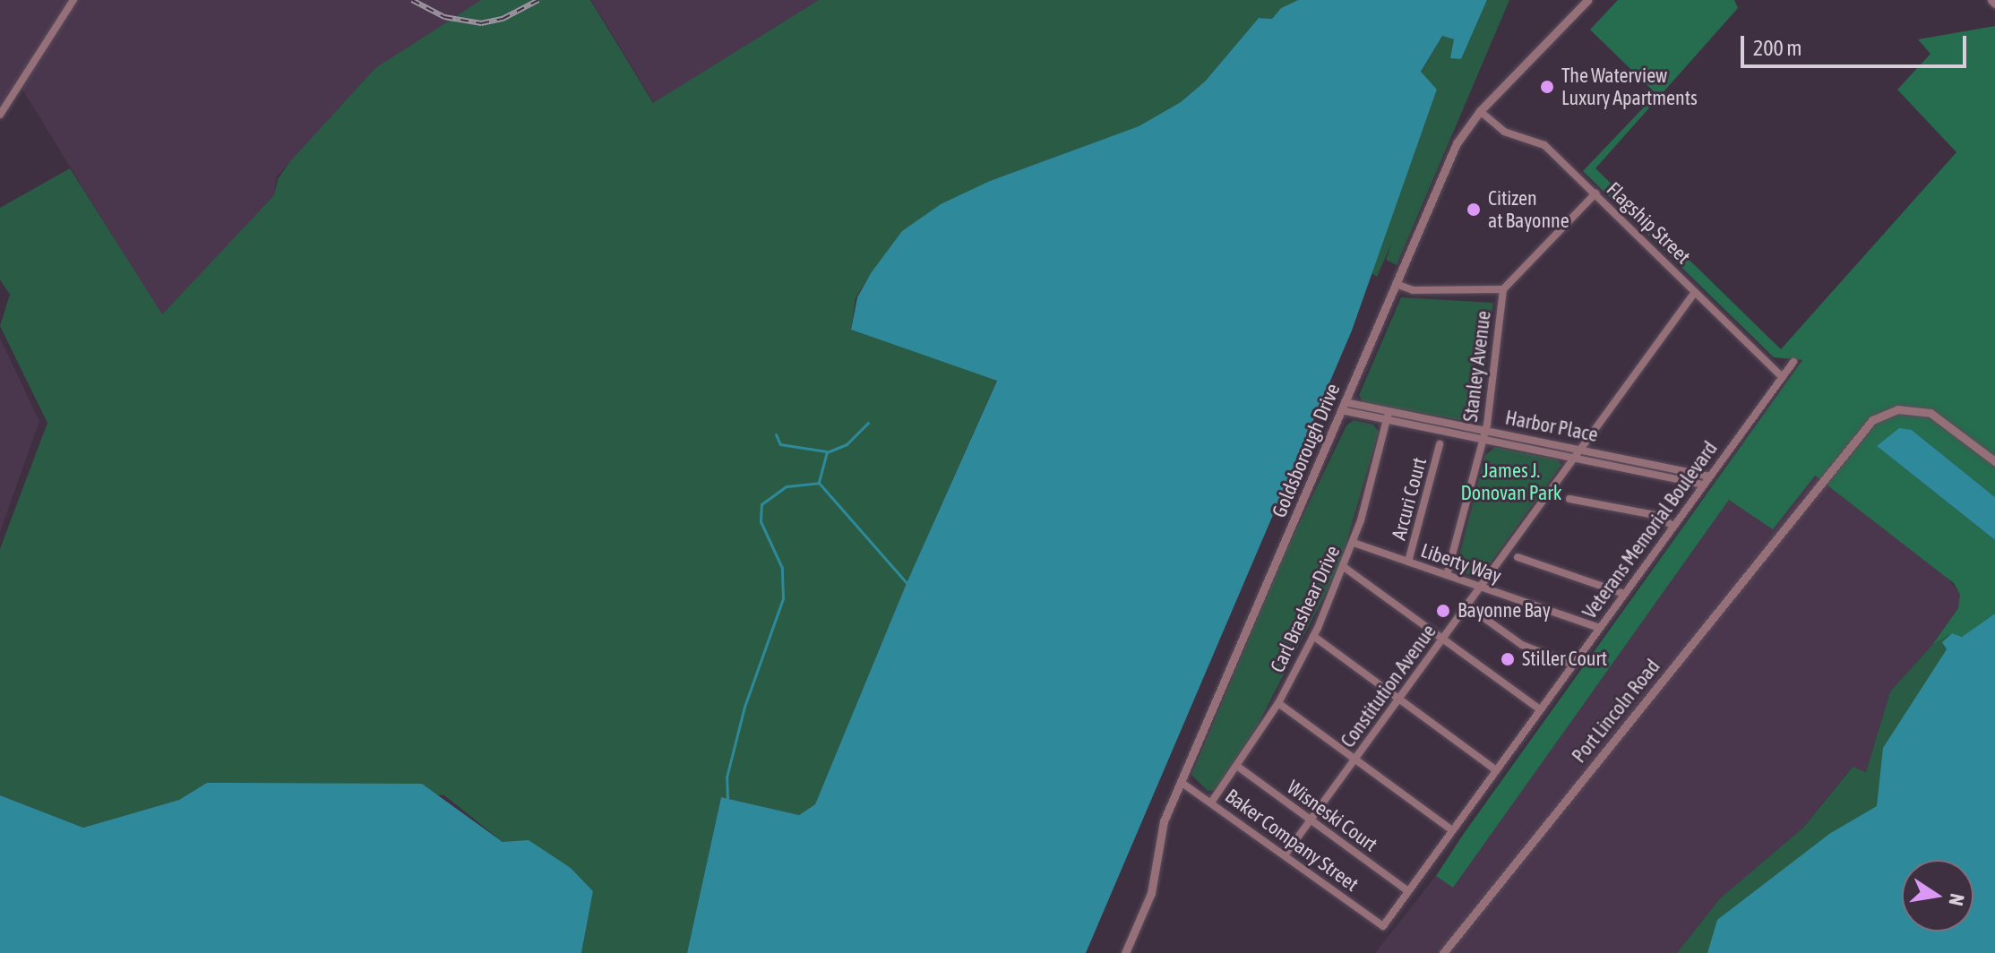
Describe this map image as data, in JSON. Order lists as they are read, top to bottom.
{
  "streets": {
    "street": [
      "Flagship Street",
      "Stanley Avenue",
      "Harbor Place",
      "Goldsborough Drive",
      "Arcuri Court",
      "Veterans Memorial Boulevard",
      "Liberty Way",
      "Carl Brashear Drive",
      "Constitution Avenue",
      "Port Lincoln Road",
      "Wisneski Court",
      "Baker Company Street"
    ]
  },
  "crossings": [
    ["Flagship Street", "Stanley Avenue"],
    ["Flagship Street", "Goldsborough Drive"],
    ["Flagship Street", "Veterans Memorial Boulevard"],
    ["Flagship Street", "Constitution Avenue"],
    ["Stanley Avenue", "Harbor Place"],
    ["Stanley Avenue", "Liberty Way"],
    ["Harbor Place", "Goldsborough Drive"],
    ["Harbor Place", "Veterans Memorial Boulevard"],
    ["Harbor Place", "Carl Brashear Drive"],
    ["Harbor Place", "Constitution Avenue"],
    ["Goldsborough Drive", "Baker Company Street"],
    ["Arcuri Court", "Liberty Way"],
    ["Veterans Memorial Boulevard", "Liberty Way"],
    ["Veterans Memorial Boulevard", "Wisneski Court"],
    ["Veterans Memorial Boulevard", "Baker Company Street"],
    ["Liberty Way", "Carl Brashear Drive"],
    ["Liberty Way", "Constitution Avenue"],
    ["Carl Brashear Drive", "Wisneski Court"],
    ["Carl Brashear Drive", "Baker Company Street"],
    ["Constitution Avenue", "Wisneski Court"],
    ["Constitution Avenue", "Baker Company Street"]
  ],
  "parks": ["James J. Donovan Park"],
  "places": [
    "The Waterview Luxury Apartments",
    "Citizen at Bayonne",
    "Bayonne Bay",
    "Stiller Court"
  ],
  "scale_bar": "200 m",
  "north": "right"
}
